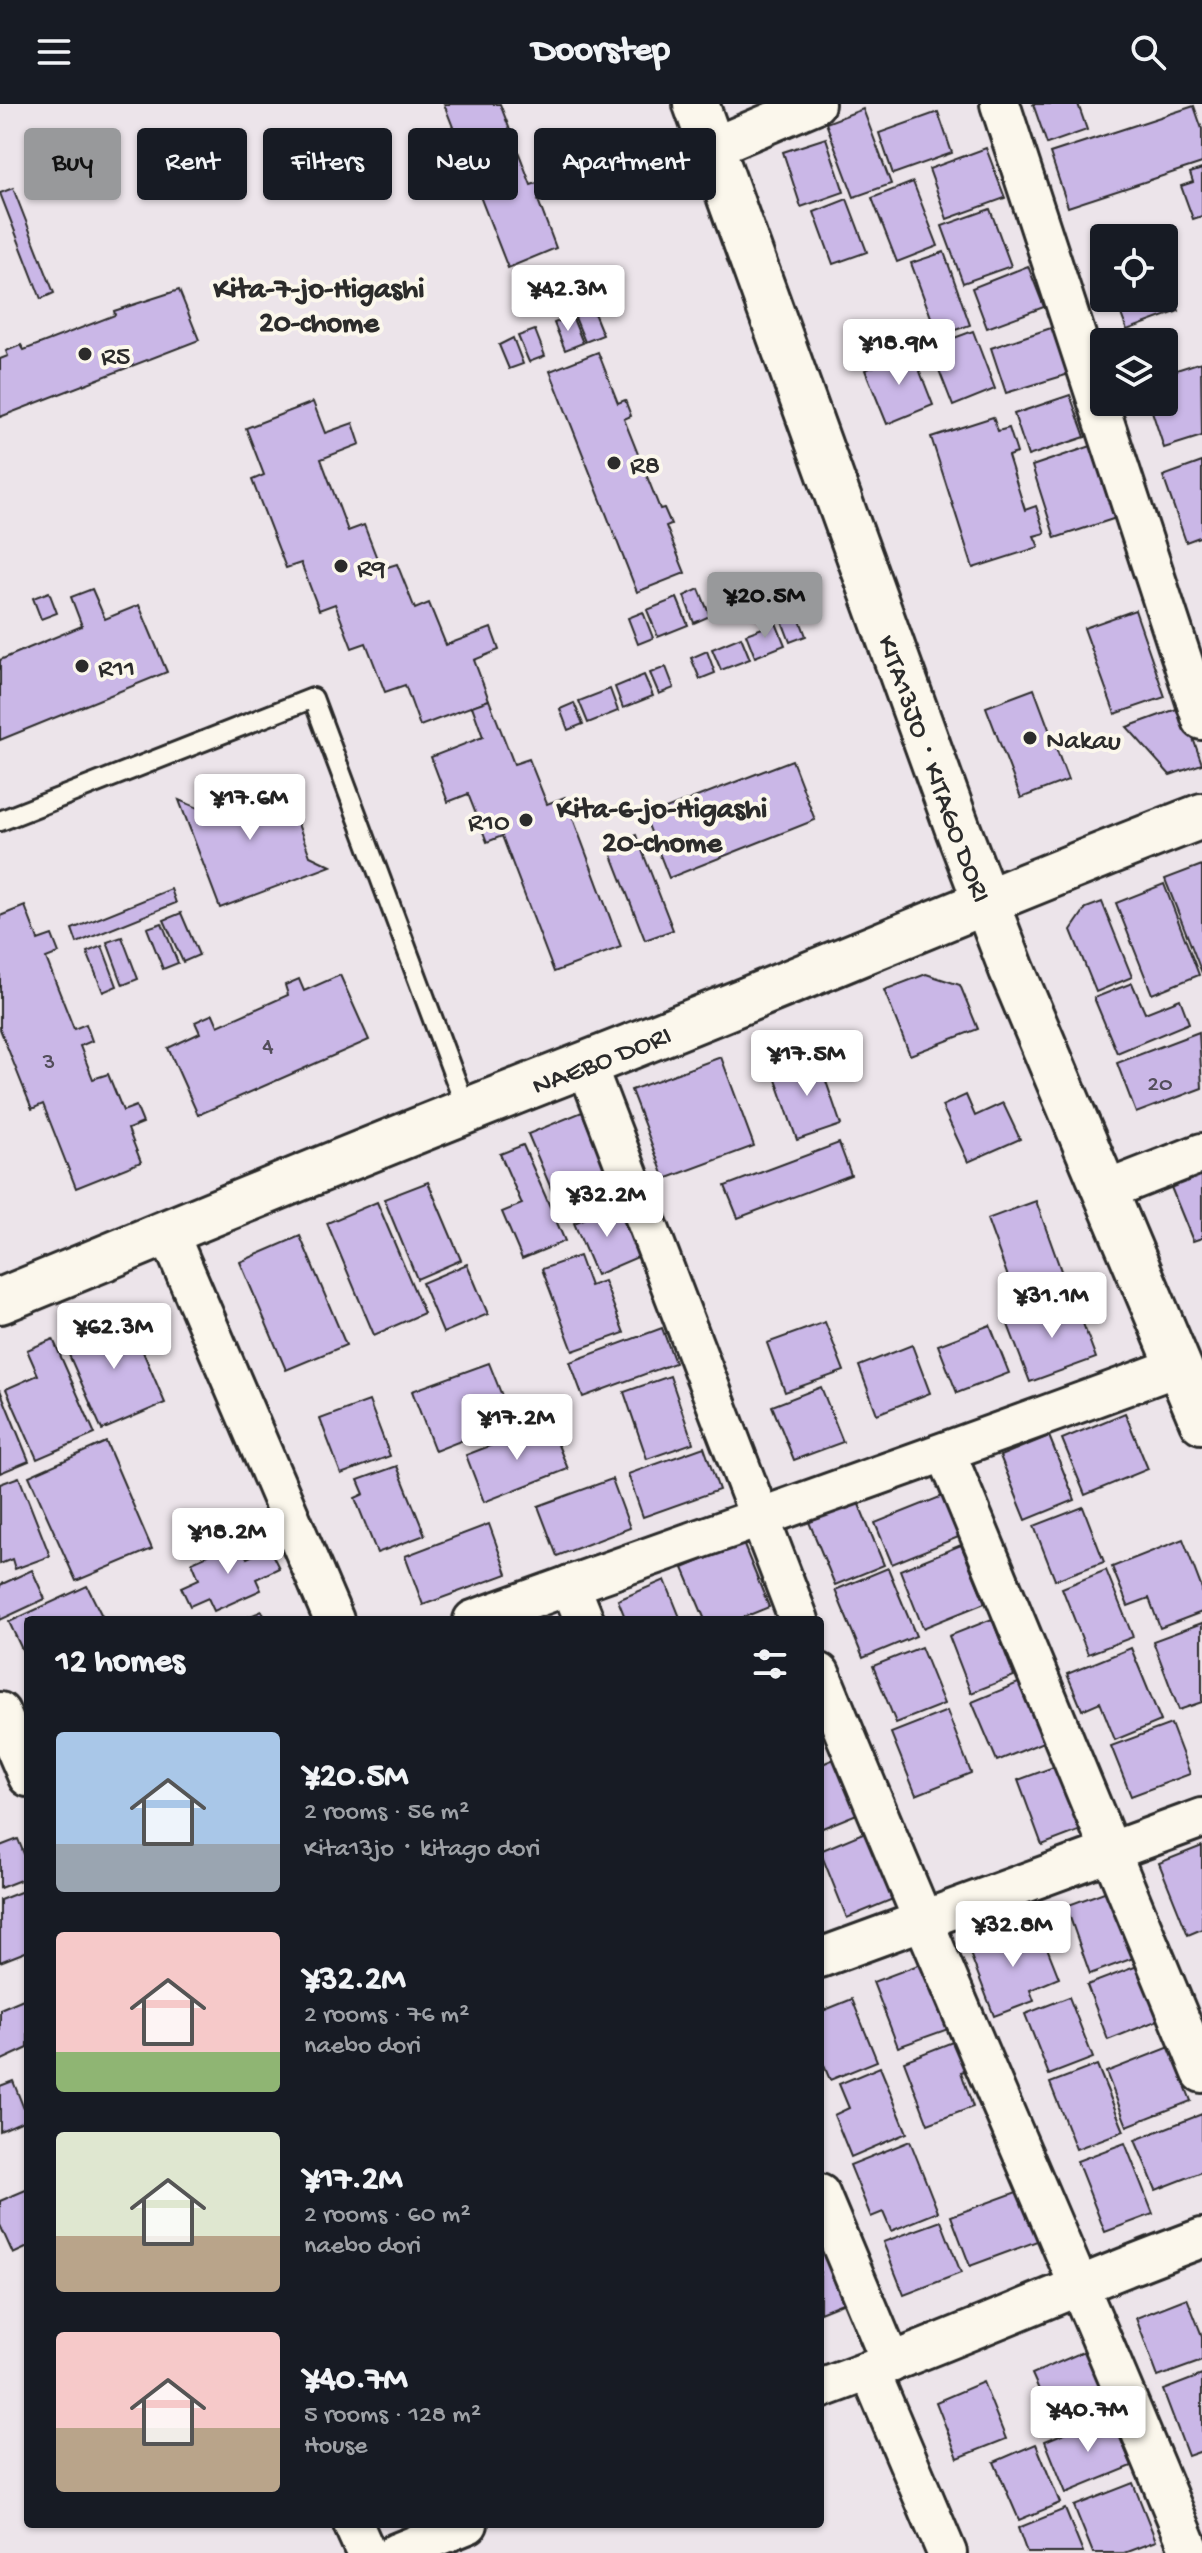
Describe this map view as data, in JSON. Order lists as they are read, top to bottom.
{
  "streets": {
    "street": ["KITA13JO・KITAGO DORI", "NAEBO DORI"]
  },
  "crossings": [
    ["KITA13JO・KITAGO DORI", "NAEBO DORI"]
  ],
  "districts": ["Kita-7-jo-Higashi 20-chome", "Kita-6-jo-Higashi 20-chome"],
  "places": [
    "R5",
    "R8",
    "R9",
    "R11",
    "Nakau",
    "R10"
  ],
  "house_numbers": ["4", "3", "20"],
  "page": {
    "header": "Doorstep",
    "chip": [
      "Buy",
      "Rent",
      "Filters",
      "New",
      "Apartment"
    ],
    "price": [
      "¥42.3M",
      "¥18.9M",
      "¥20.5M",
      "¥17.6M",
      "¥17.5M",
      "¥32.2M",
      "¥31.1M",
      "¥62.3M",
      "¥17.2M",
      "¥18.2M",
      "¥32.8M",
      "¥40.7M"
    ],
    "heading": "12 homes",
    "list": [
      {
        "name": "¥20.5M",
        "note": "2 rooms · 56 m² · Kita13jo・kitago dori"
      },
      {
        "name": "¥32.2M",
        "note": "2 rooms · 76 m² · naebo dori"
      },
      {
        "name": "¥17.2M",
        "note": "2 rooms · 60 m² · naebo dori"
      },
      {
        "name": "¥40.7M",
        "note": "5 rooms · 128 m² · House"
      }
    ]
  }
}
